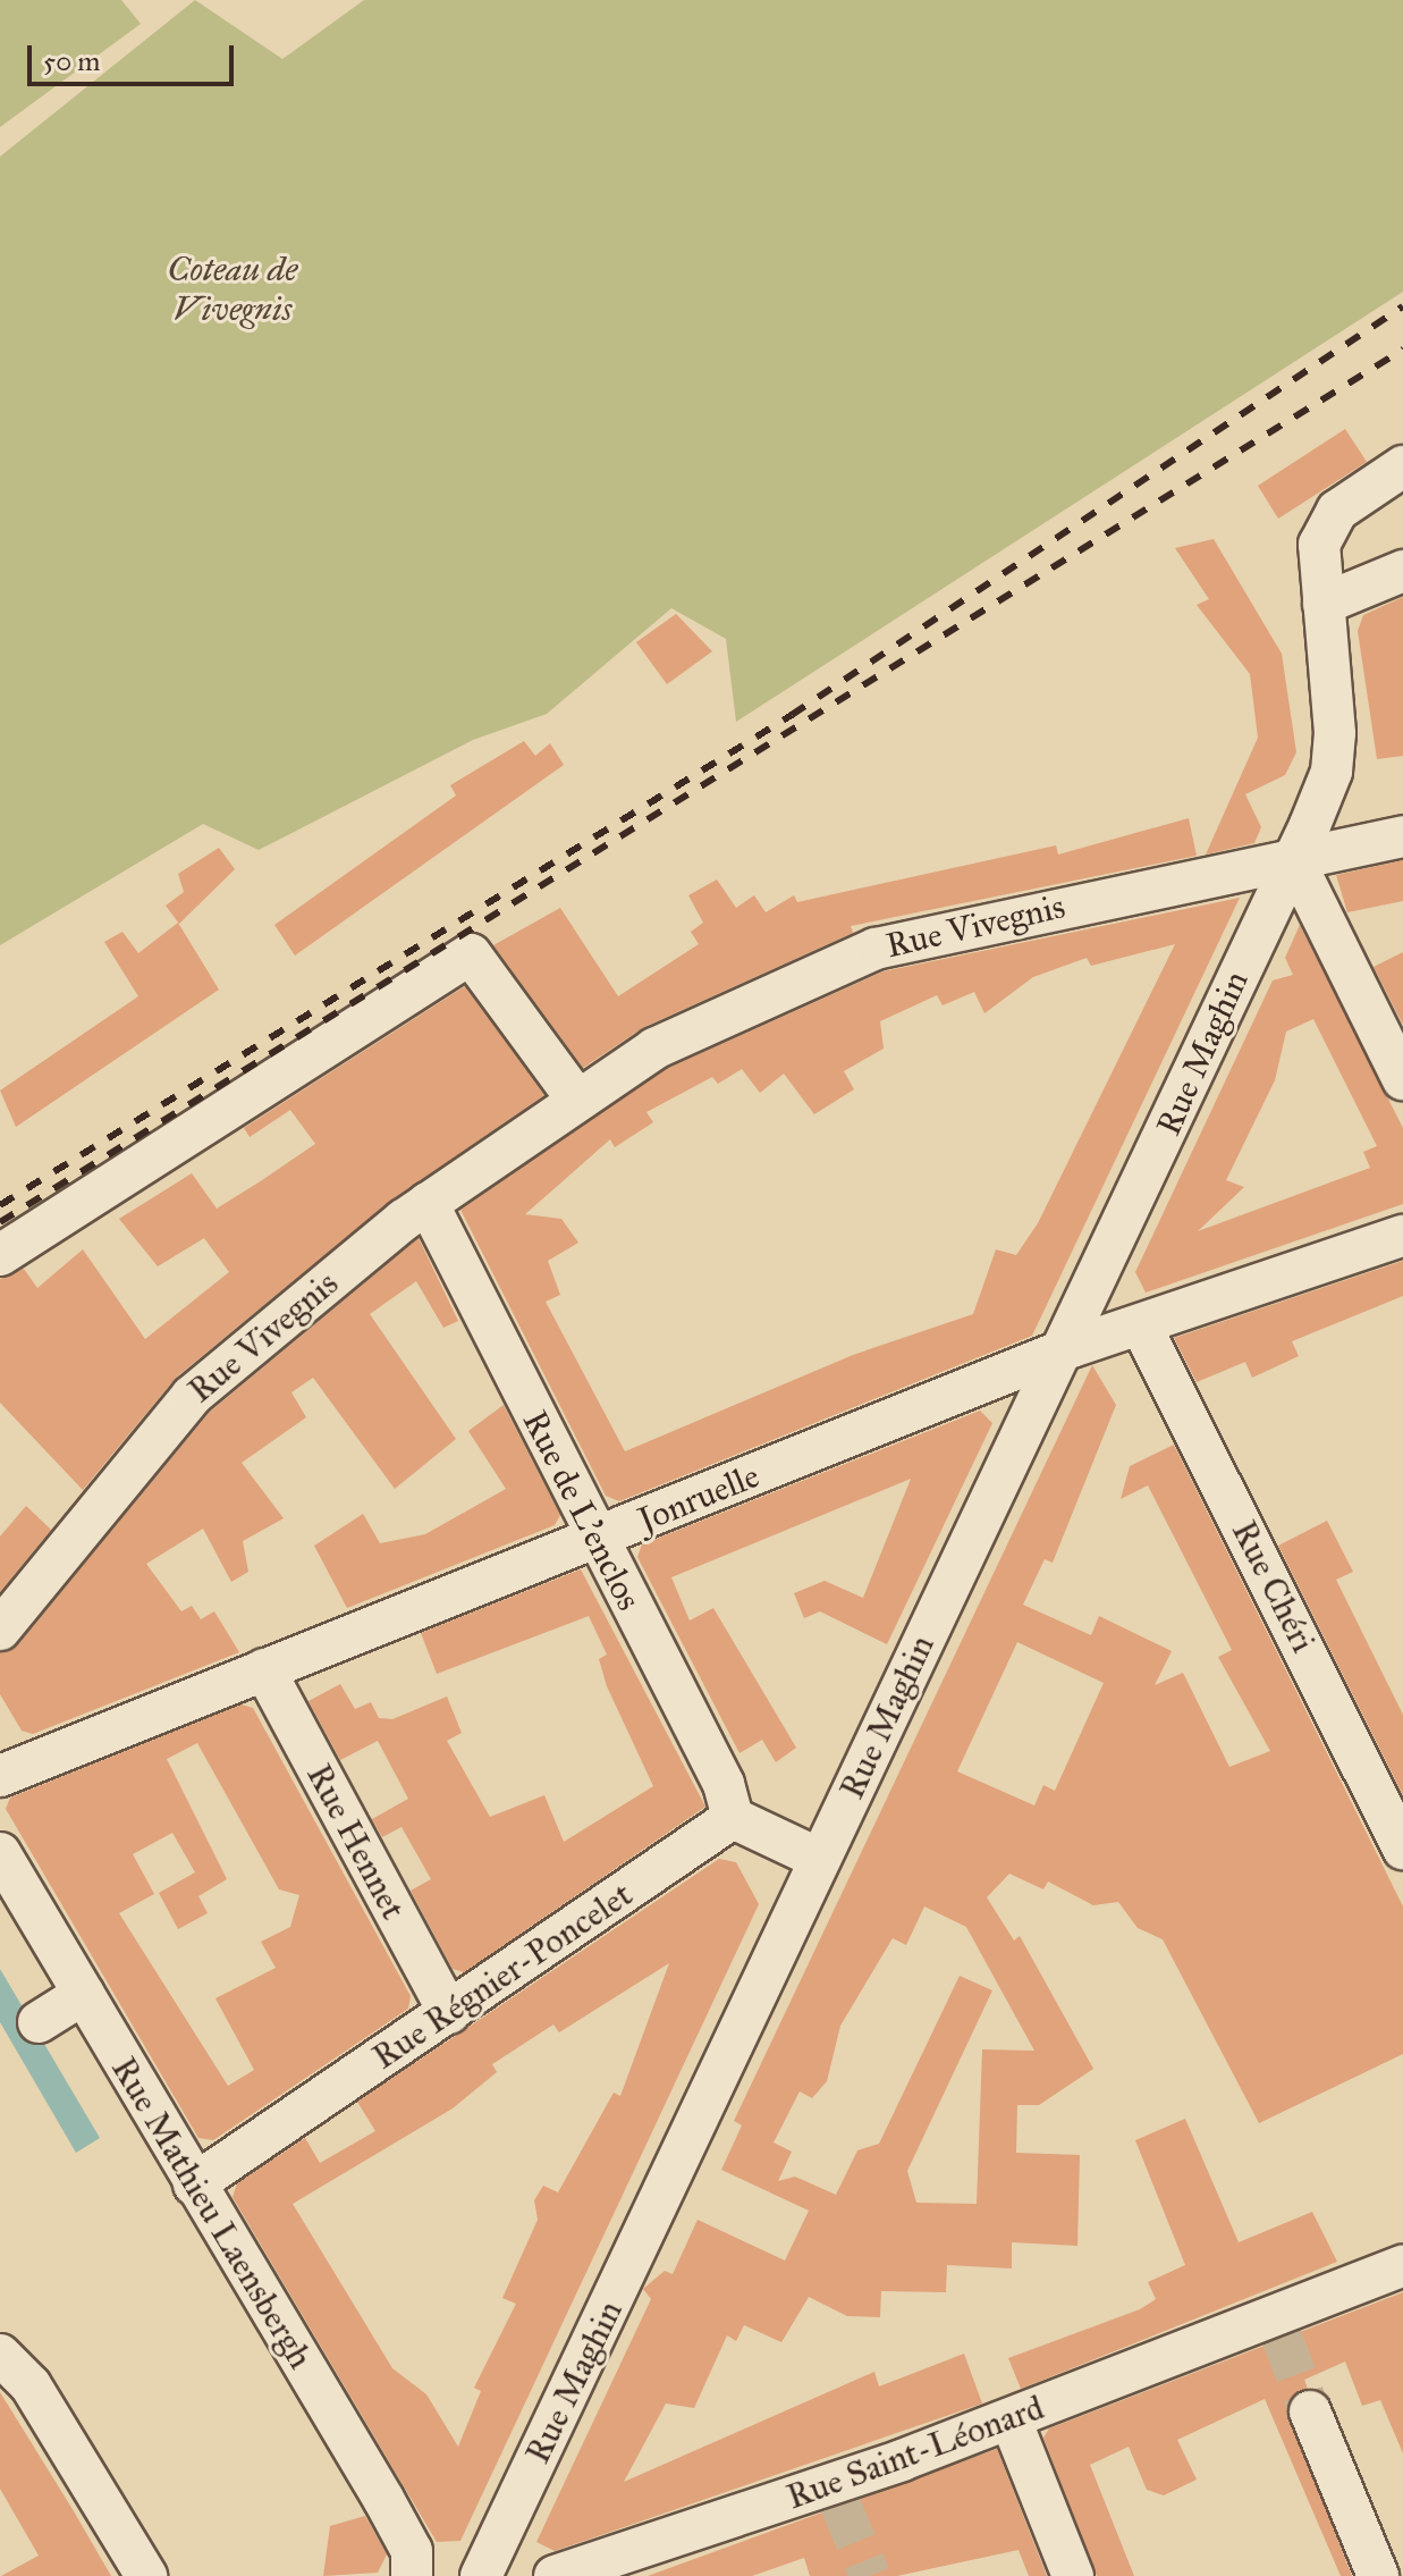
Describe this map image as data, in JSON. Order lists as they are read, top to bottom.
{
  "streets": {
    "street": [
      "Rue Vivegnis",
      "Rue Maghin",
      "Jonruelle",
      "Rue de L'enclos",
      "Rue Chéri",
      "Rue Hennet",
      "Rue Régnier-Poncelet",
      "Rue Mathieu Laensbergh",
      "Rue Saint-Léonard"
    ]
  },
  "crossings": [
    ["Rue Vivegnis", "Rue Maghin"],
    ["Rue Vivegnis", "Rue de L'enclos"],
    ["Rue Maghin", "Jonruelle"],
    ["Jonruelle", "Rue de L'enclos"],
    ["Jonruelle", "Rue Chéri"],
    ["Jonruelle", "Rue Hennet"],
    ["Rue de L'enclos", "Rue Régnier-Poncelet"],
    ["Rue Hennet", "Rue Régnier-Poncelet"],
    ["Rue Régnier-Poncelet", "Rue Mathieu Laensbergh"]
  ],
  "parks": ["Coteau de Vivegnis"],
  "scale_bar": "50 m"
}
